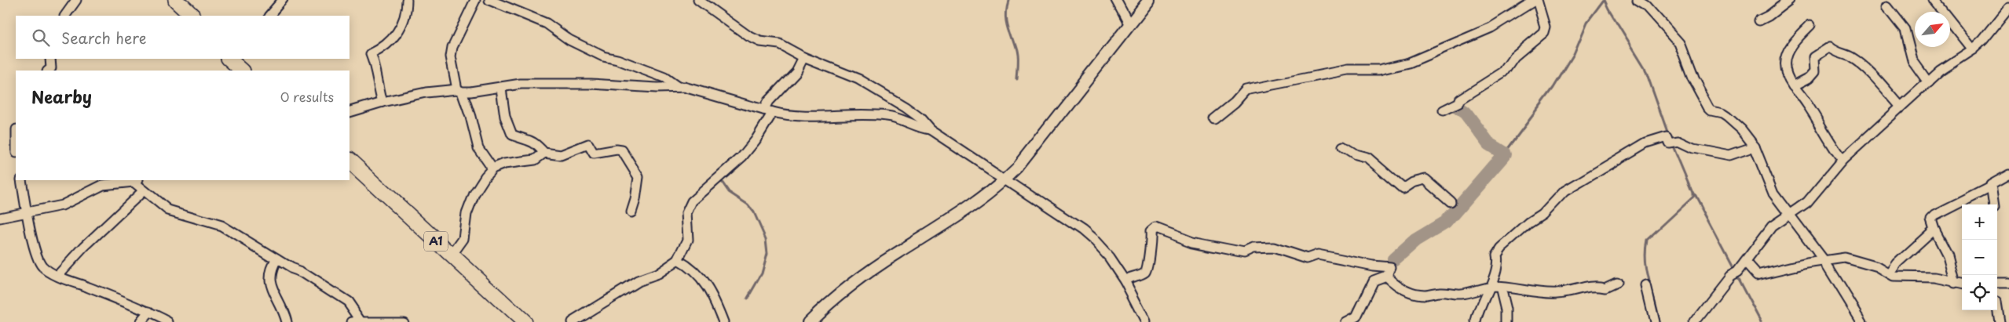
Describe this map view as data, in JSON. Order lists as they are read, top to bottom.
{
  "streets": {
    "highway": ["A1"]
  },
  "north": "top right",
  "page": {
    "search": "Search here",
    "heading": ["Nearby", "0 results"],
    "map_buttons": ["+", "−"]
  }
}
